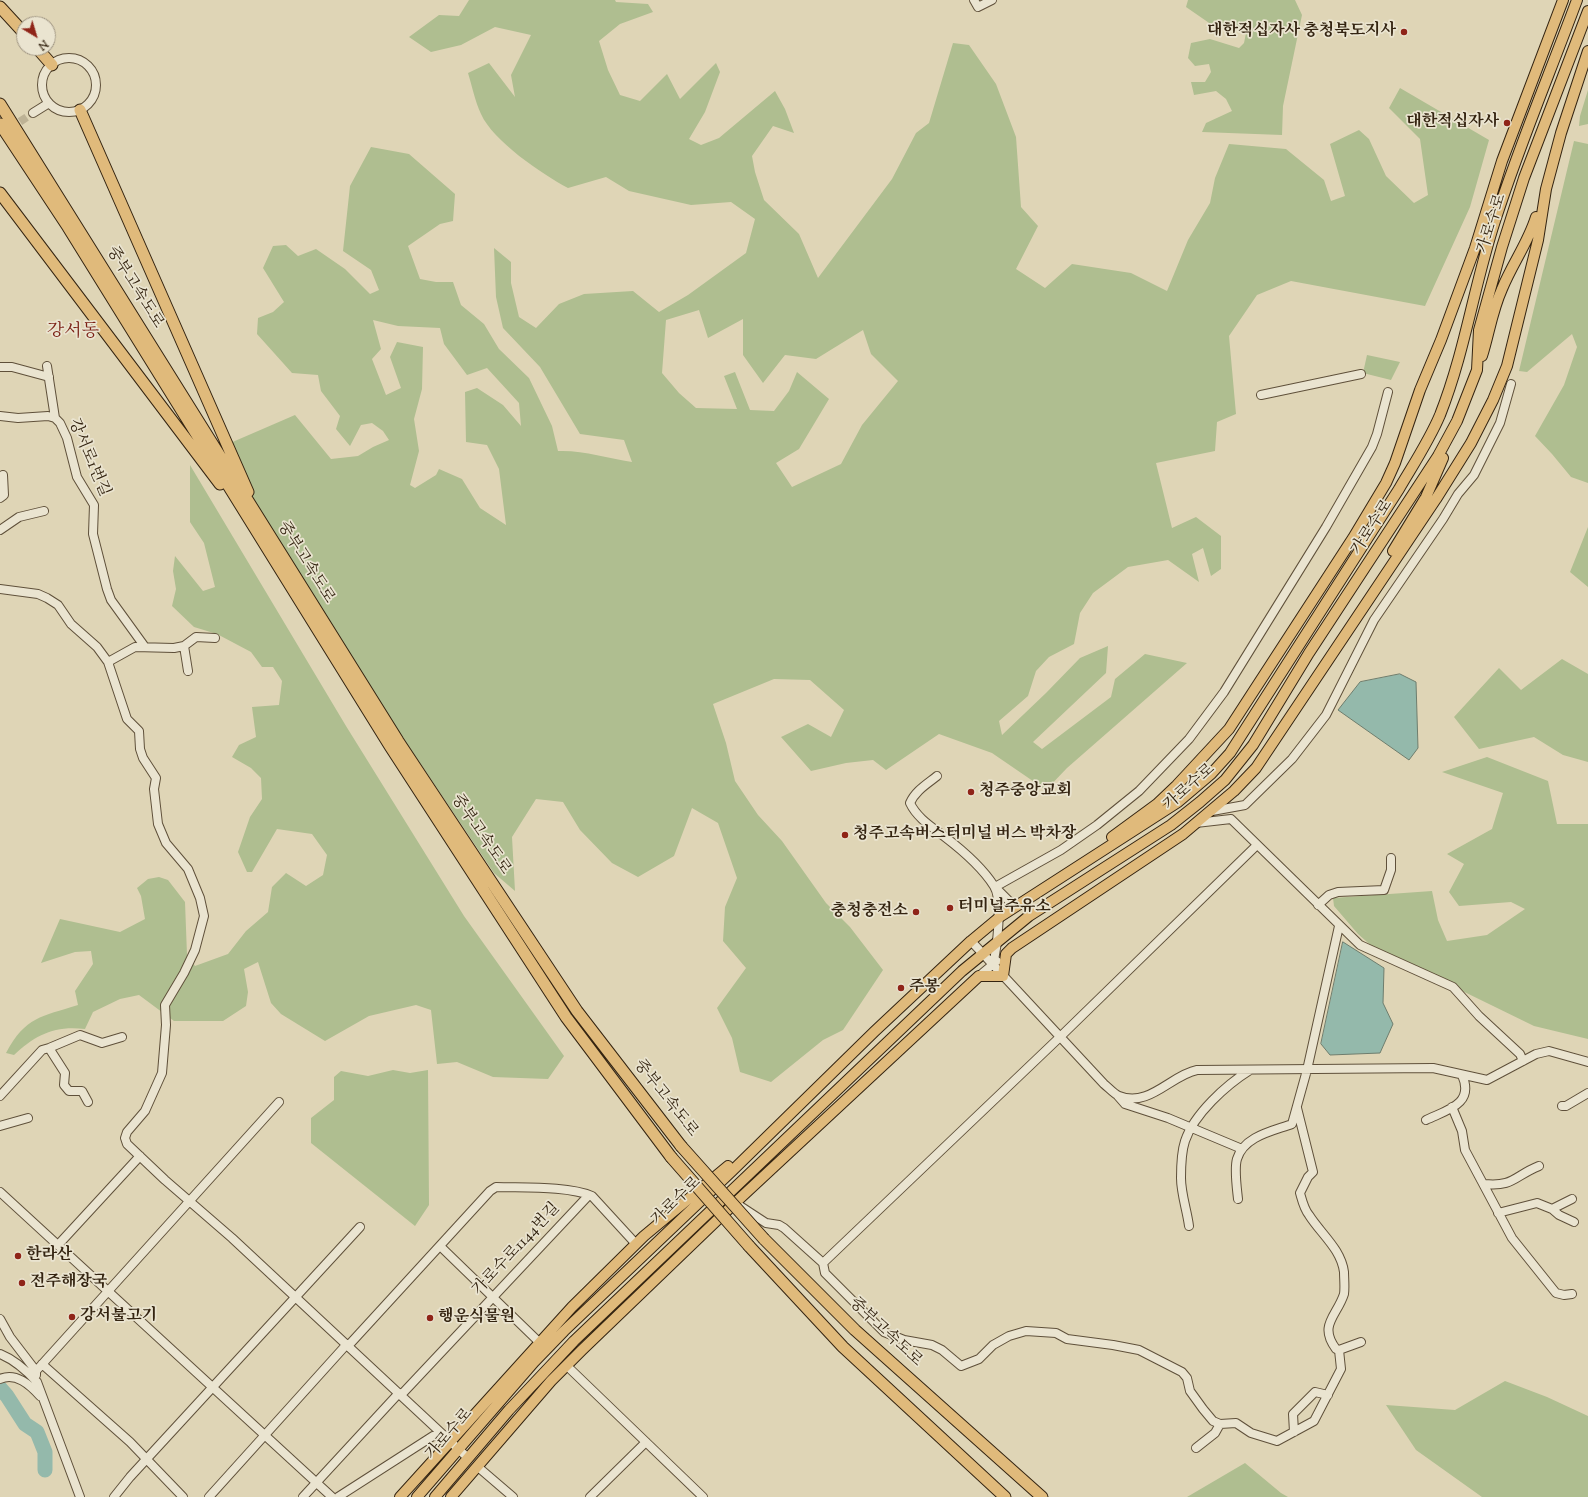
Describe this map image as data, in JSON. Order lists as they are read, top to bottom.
{
  "streets": {
    "highway": ["중부고속도로"],
    "main road": ["가로수로"],
    "street": ["강서로1번길", "가로수로1144번길"]
  },
  "districts": ["강서동"],
  "places": [
    "대한적십자사 충청북도지사",
    "대한적십자사",
    "청주중앙교회",
    "청주고속버스터미널 버스 박차장",
    "터미널주유소",
    "충청충전소",
    "주봉",
    "한라산",
    "전주해장국",
    "강서불고기",
    "행운식물원"
  ],
  "north": "bottom right"
}
